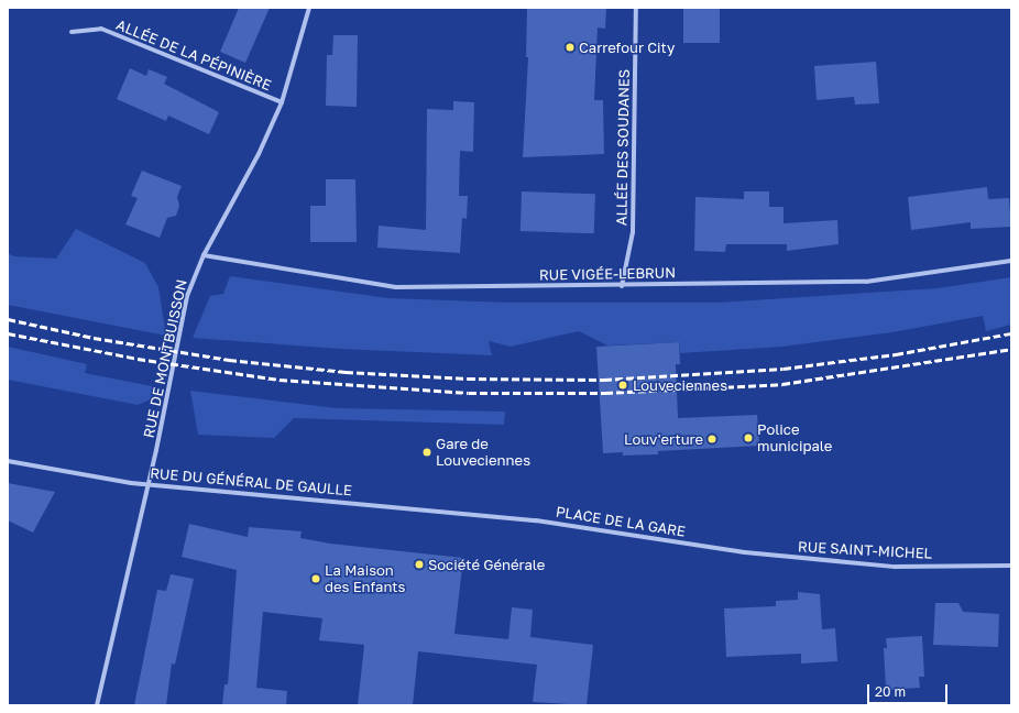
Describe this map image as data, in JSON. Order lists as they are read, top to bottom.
{
  "streets": {
    "street": [
      "ALLÉE DE LA PÉPINIÈRE",
      "ALLÉE DES SOUDANES",
      "RUE VIGÉE-LEBRUN",
      "RUE DE MONTBUISSON",
      "RUE DU GÉNÉRAL DE GAULLE",
      "PLACE DE LA GARE",
      "RUE SAINT-MICHEL"
    ]
  },
  "crossings": [
    ["ALLÉE DE LA PÉPINIÈRE", "RUE DE MONTBUISSON"],
    ["ALLÉE DES SOUDANES", "RUE VIGÉE-LEBRUN"],
    ["RUE VIGÉE-LEBRUN", "RUE DE MONTBUISSON"],
    ["RUE DE MONTBUISSON", "RUE DU GÉNÉRAL DE GAULLE"],
    ["RUE DU GÉNÉRAL DE GAULLE", "PLACE DE LA GARE"],
    ["PLACE DE LA GARE", "RUE SAINT-MICHEL"]
  ],
  "places": [
    "Carrefour City",
    "Louveciennes",
    "Police municipale",
    "Louv'erture",
    "Gare de Louveciennes",
    "Société Générale",
    "La Maison des Enfants"
  ],
  "scale_bar": "20 m"
}
